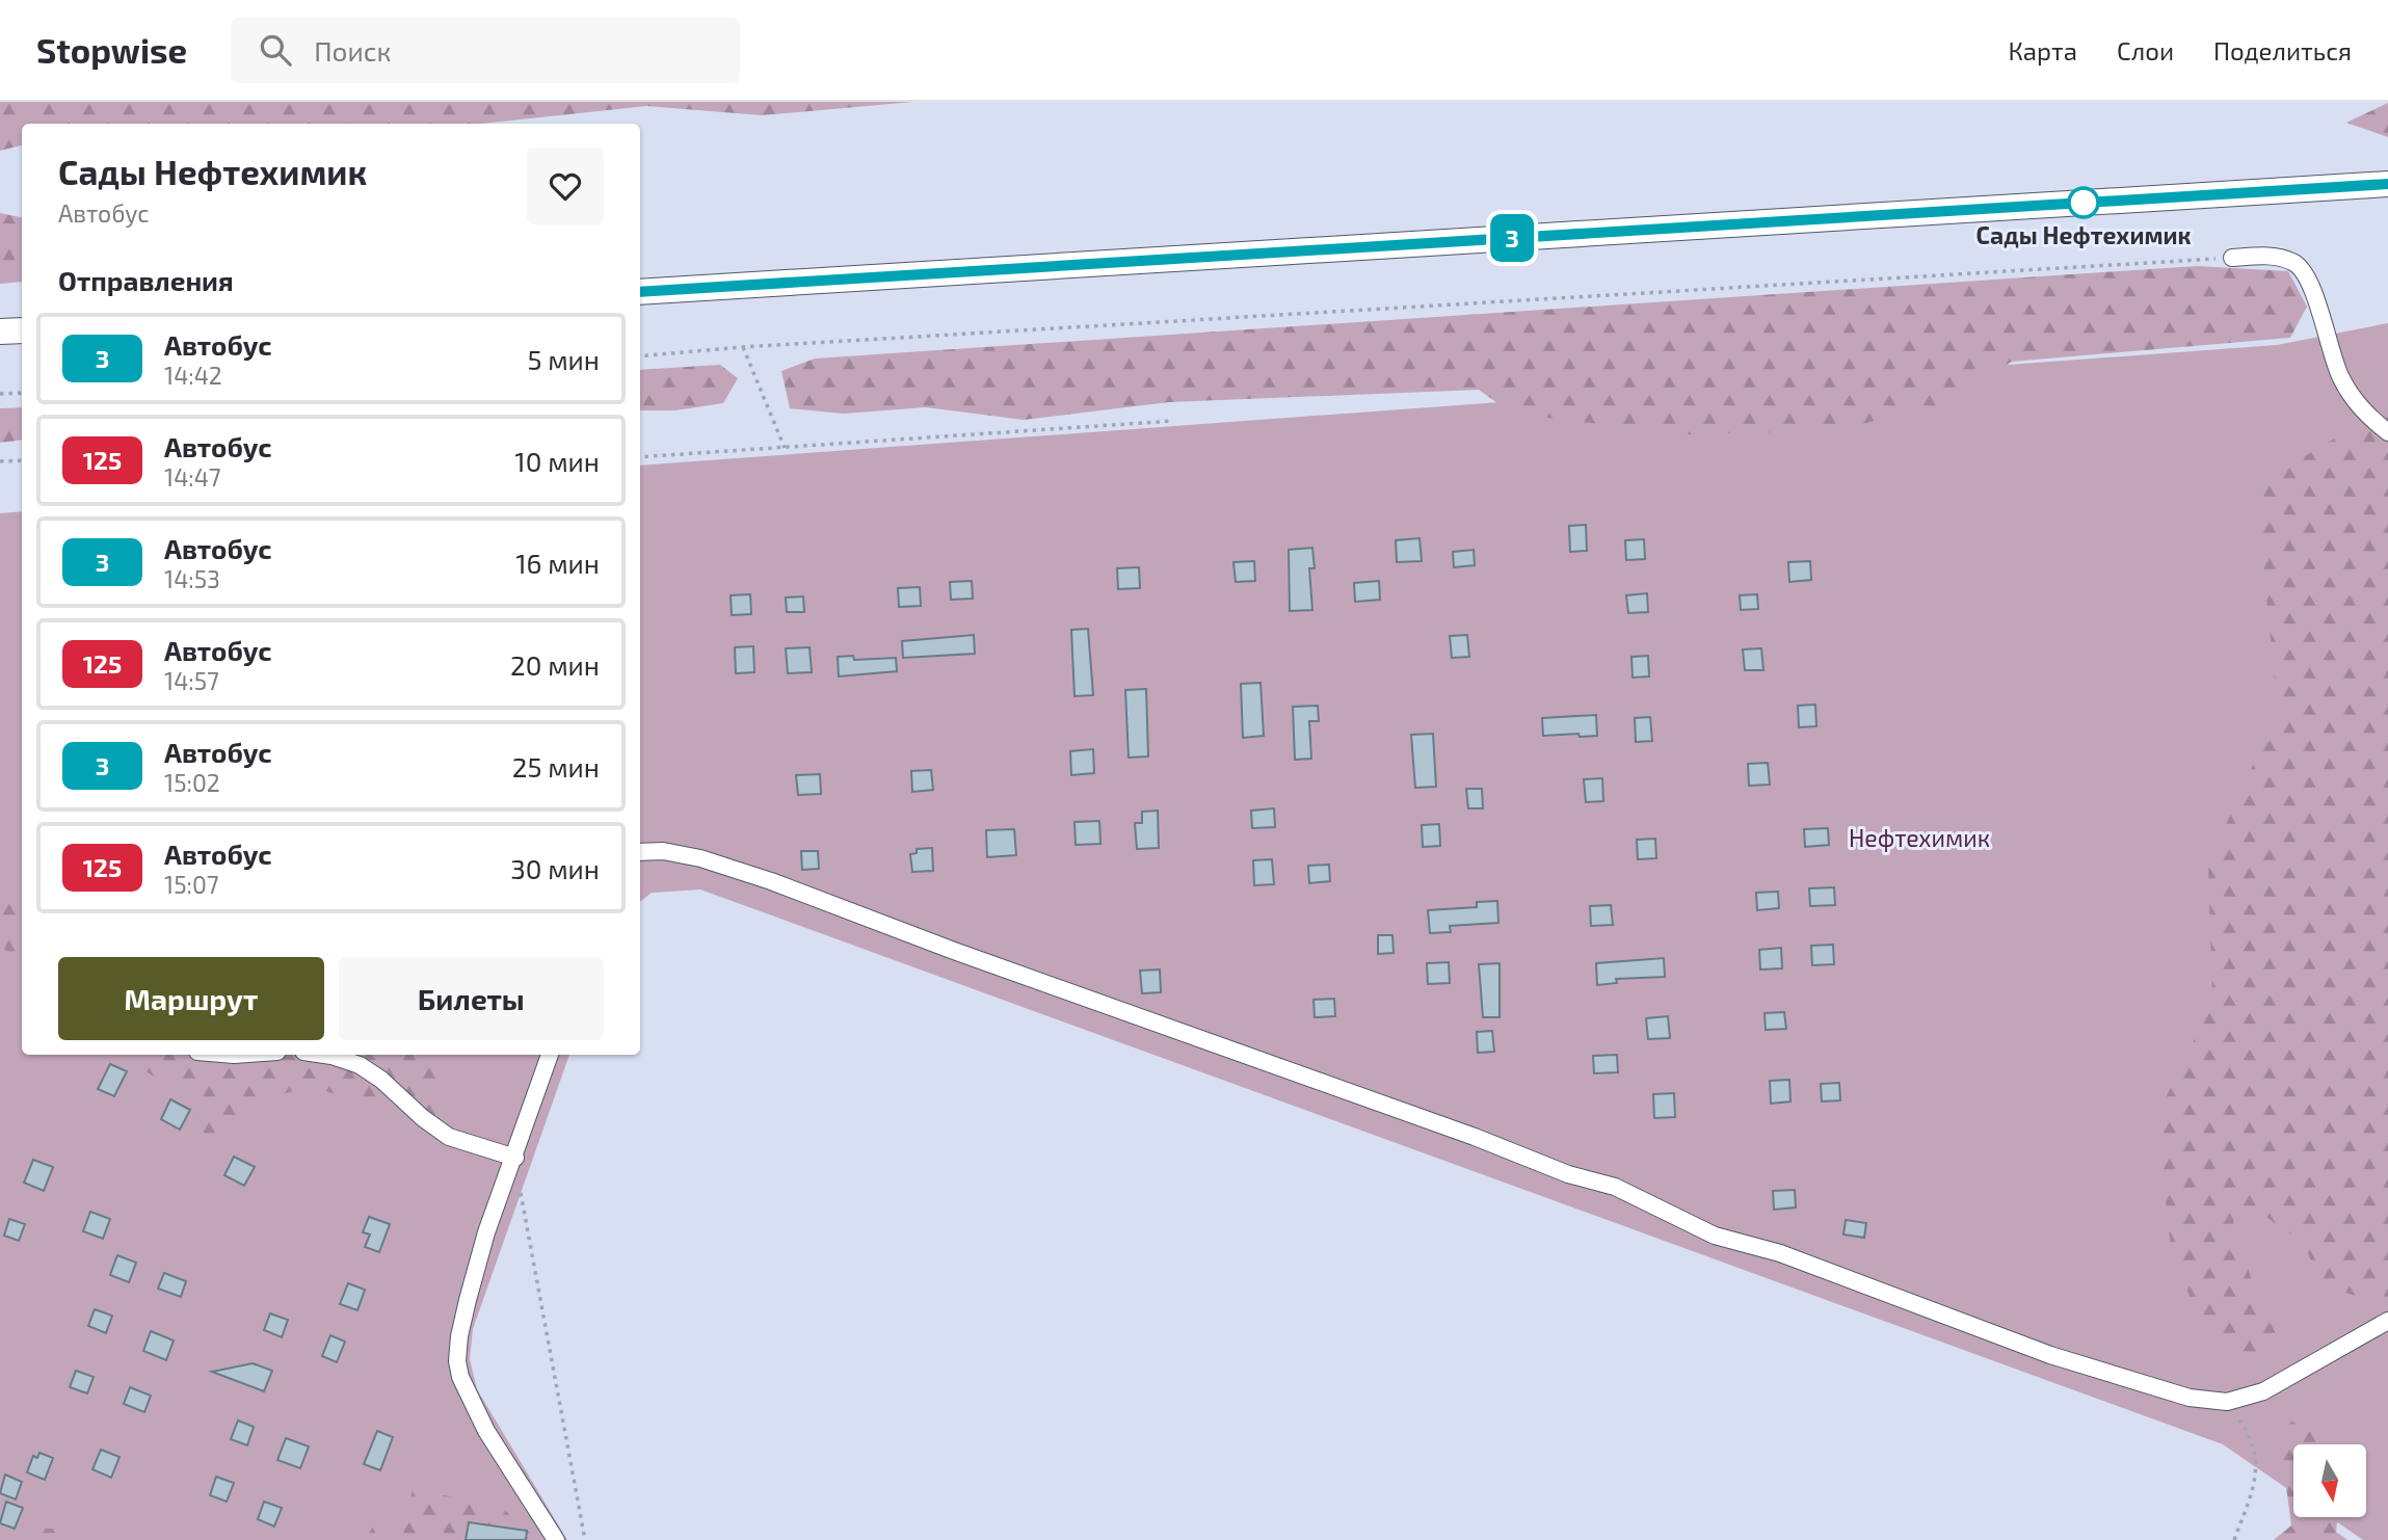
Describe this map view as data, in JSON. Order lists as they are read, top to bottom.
{
  "parks": ["Нефтехимик"],
  "places": ["Сады Нефтехимик"],
  "lines": ["bus line 3"],
  "north": "bottom",
  "page": {
    "header": "Stopwise",
    "search": "Поиск",
    "nav": ["Карта", "Слои", "Поделиться"],
    "on_map": "3",
    "heading": [
      ["Сады Нефтехимик", "Автобус"],
      "Отправления"
    ],
    "list": [
      {
        "mark": "3",
        "name": "Автобус",
        "note": "14:42",
        "value": "5 мин"
      },
      {
        "mark": "125",
        "name": "Автобус",
        "note": "14:47",
        "value": "10 мин"
      },
      {
        "mark": "3",
        "name": "Автобус",
        "note": "14:53",
        "value": "16 мин"
      },
      {
        "mark": "125",
        "name": "Автобус",
        "note": "14:57",
        "value": "20 мин"
      },
      {
        "mark": "3",
        "name": "Автобус",
        "note": "15:02",
        "value": "25 мин"
      },
      {
        "mark": "125",
        "name": "Автобус",
        "note": "15:07",
        "value": "30 мин"
      }
    ],
    "buttons": ["Маршрут", "Билеты"]
  }
}
